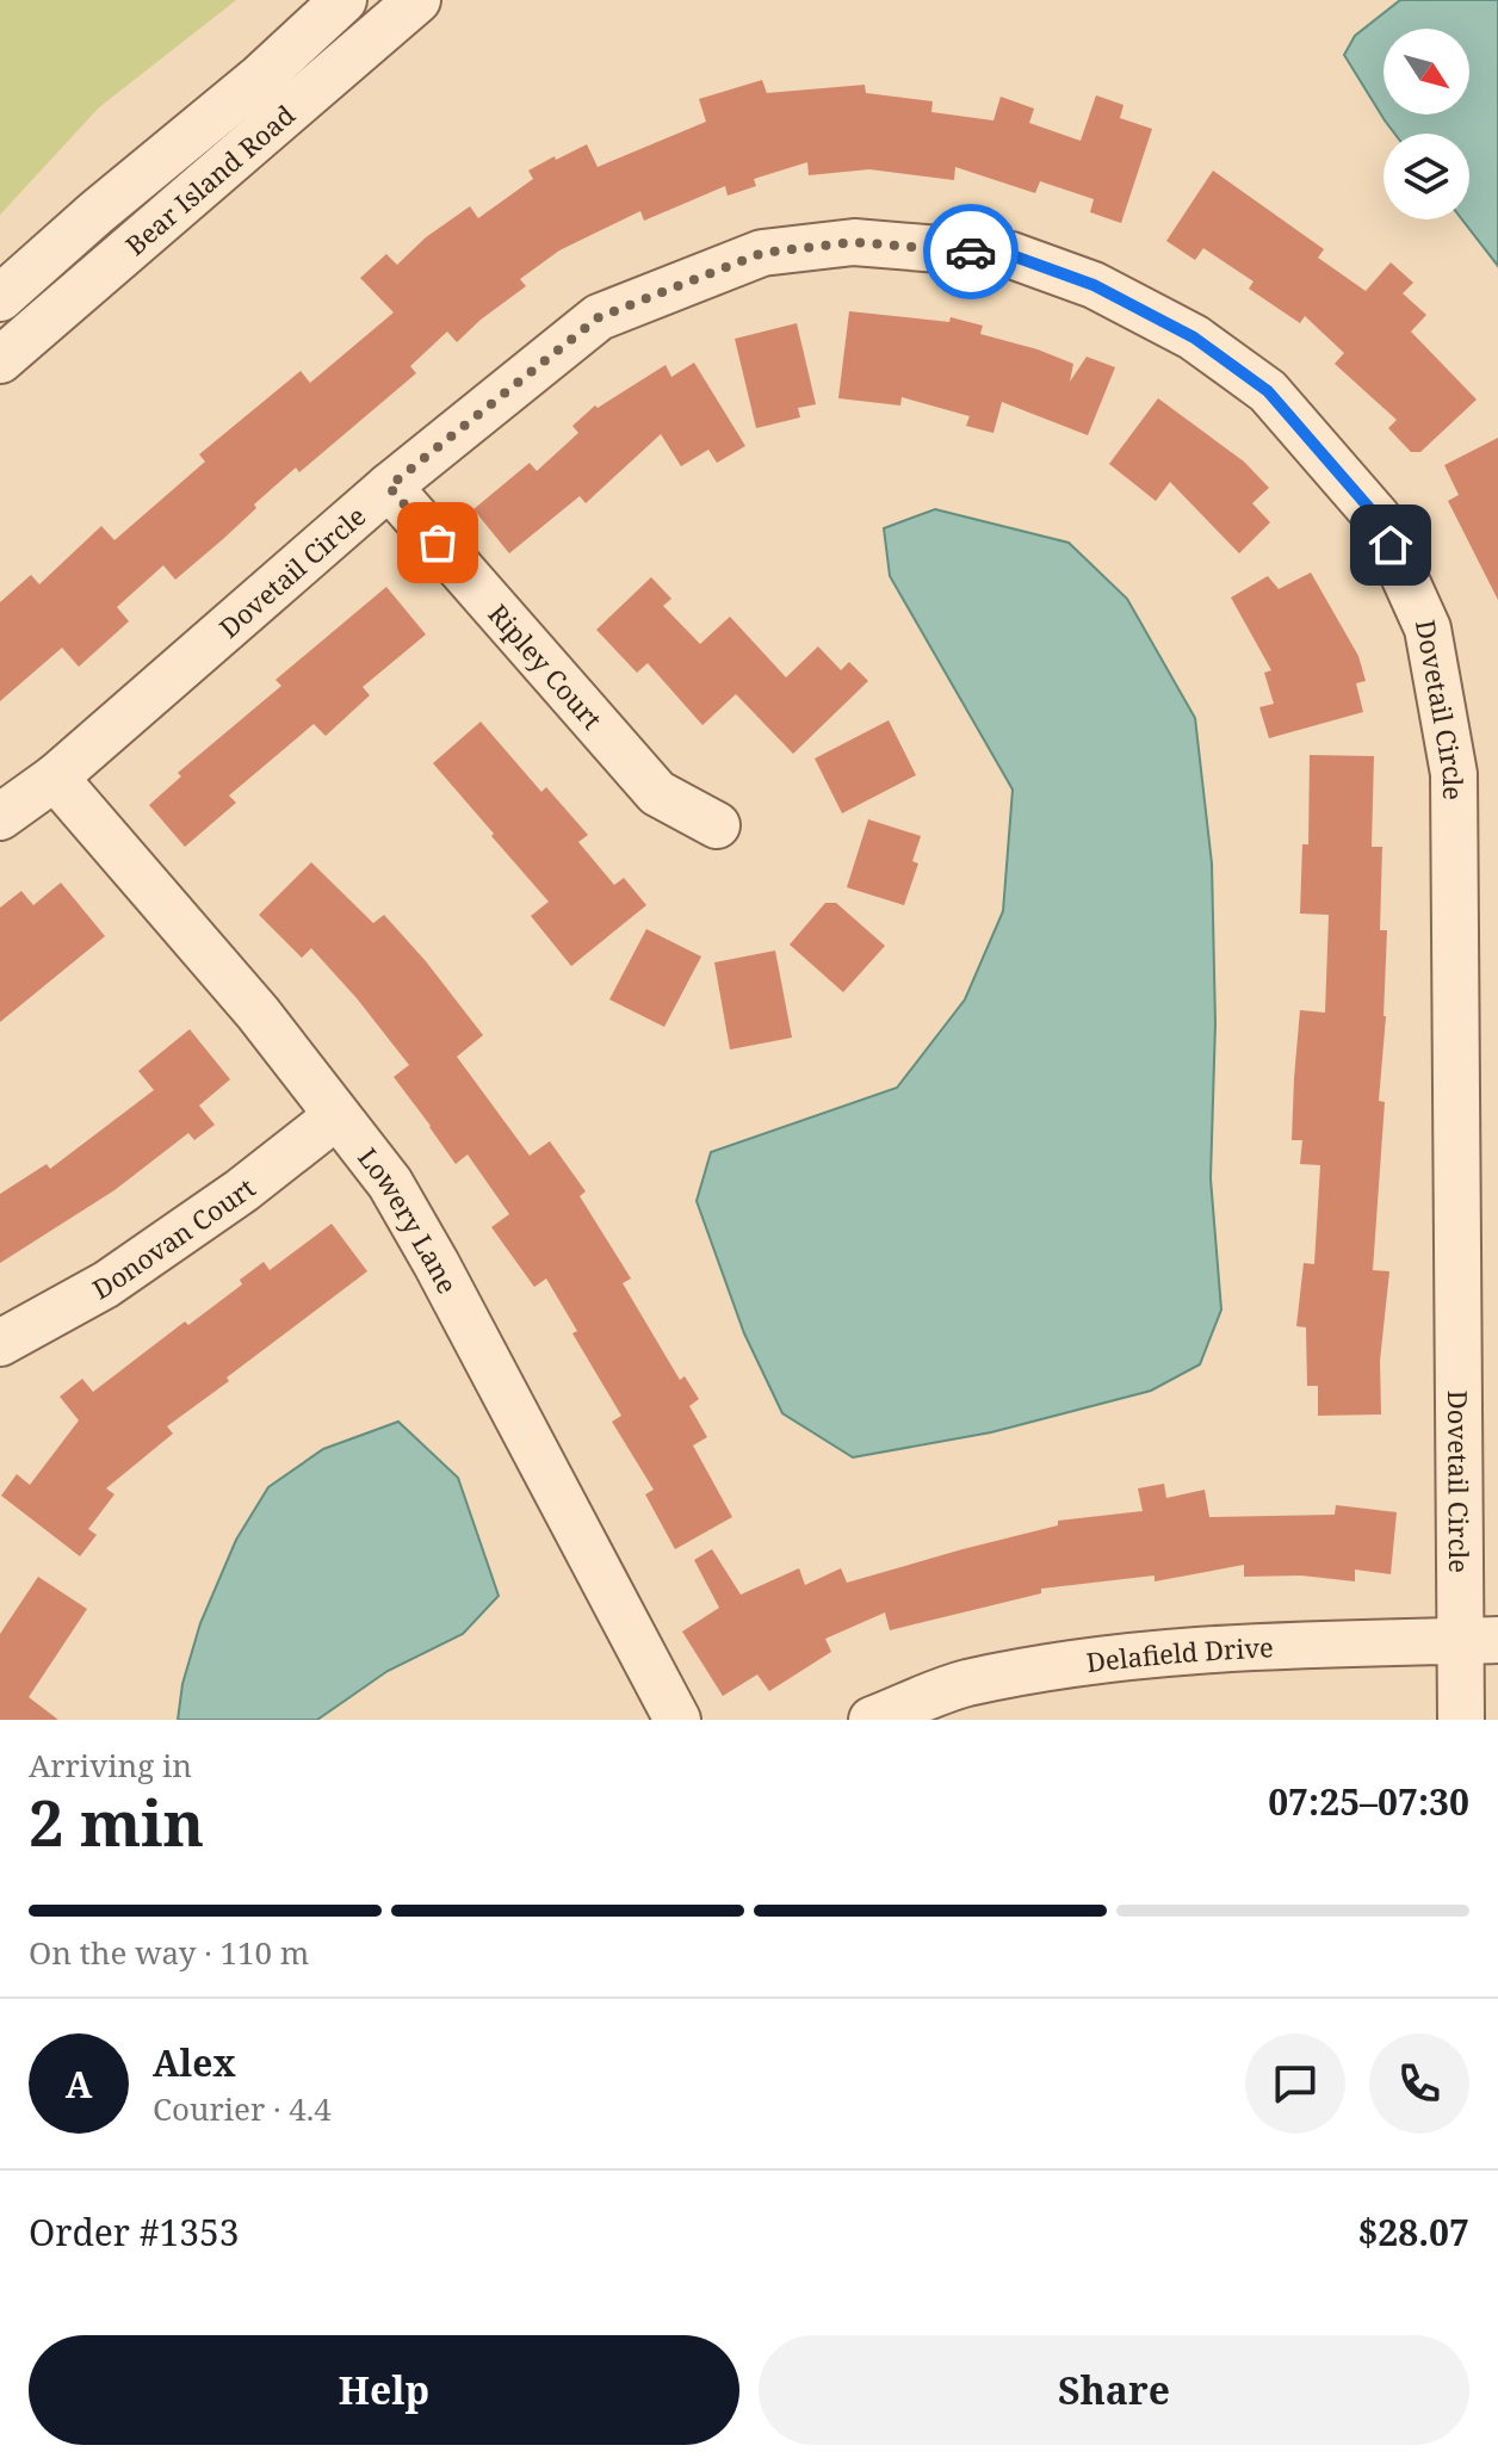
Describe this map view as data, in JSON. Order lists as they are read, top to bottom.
{
  "streets": {
    "street": [
      "Bear Island Road",
      "Dovetail Circle",
      "Ripley Court",
      "Lowery Lane",
      "Donovan Court",
      "Delafield Drive"
    ]
  },
  "crossings": [
    ["Dovetail Circle", "Ripley Court"],
    ["Dovetail Circle", "Lowery Lane"],
    ["Dovetail Circle", "Delafield Drive"],
    ["Lowery Lane", "Donovan Court"]
  ],
  "north": "bottom right",
  "page": {
    "heading": ["2 min", "Arriving in", "07:25–07:30"],
    "panel": [
      "Alex",
      "Courier · 4.4",
      "Order #1353",
      "$28.07"
    ],
    "bar": "On the way · 110 m",
    "round": "A",
    "buttons": ["Help", "Share"]
  }
}
